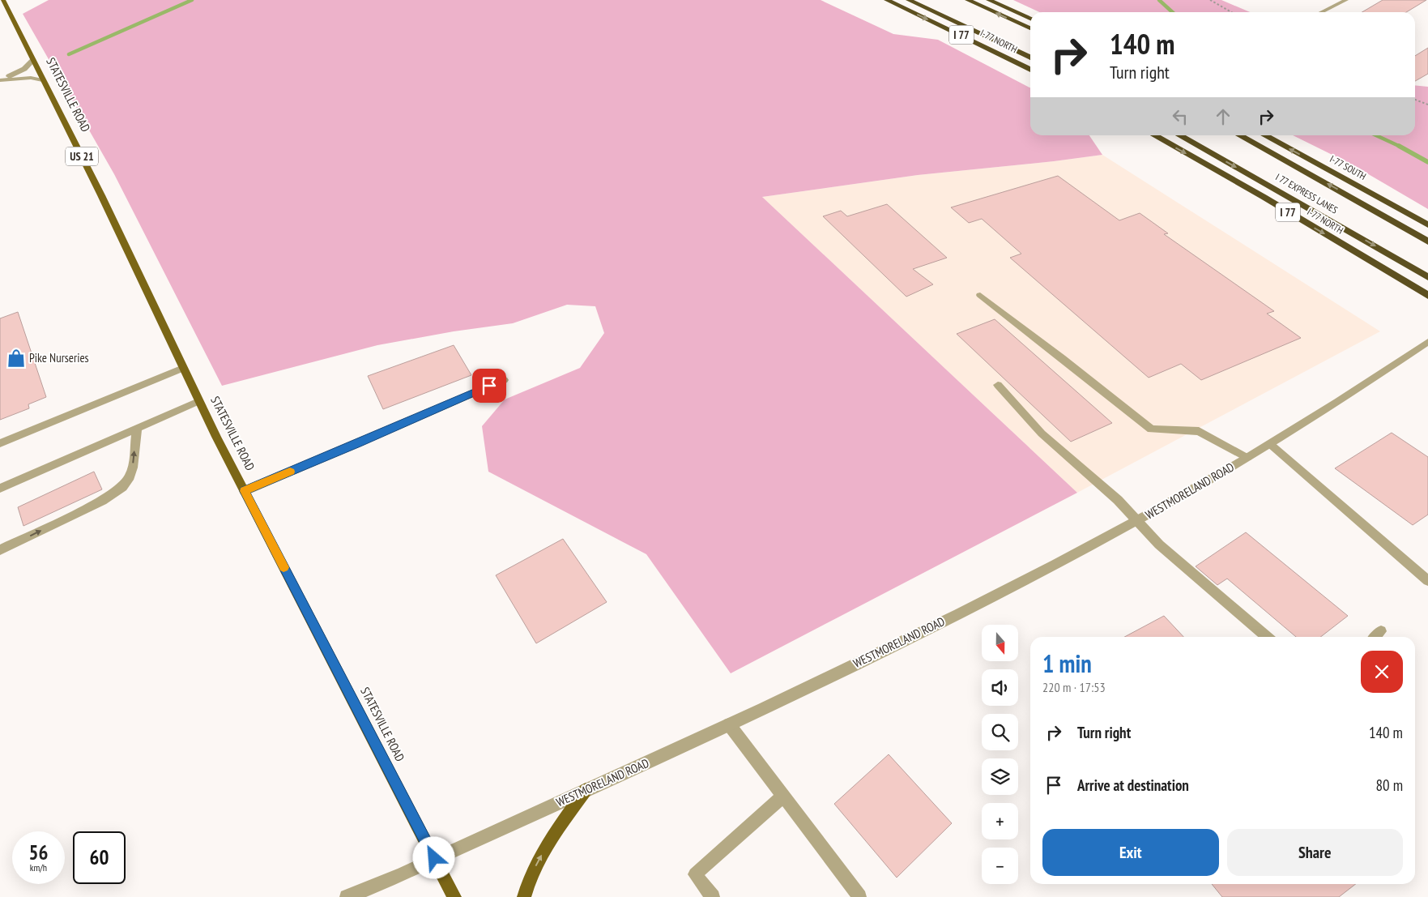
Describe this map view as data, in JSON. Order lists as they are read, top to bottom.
{
  "streets": {
    "highway": [
      "I 77",
      "I-77 NORTH",
      "I-77 SOUTH",
      "I 77 EXPRESS LANES"
    ],
    "main road": ["STATESVILLE ROAD", "US 21"],
    "street": ["WESTMORELAND ROAD"]
  },
  "crossings": [
    ["STATESVILLE ROAD", "WESTMORELAND ROAD"]
  ],
  "one_way": ["I-77 SOUTH"],
  "places": {
    "shop": ["Pike Nurseries"]
  },
  "north": "bottom",
  "page": {
    "turn": ["140 m", "Turn right"],
    "map_buttons": ["+", "−"],
    "heading": ["1 min", "220 m · 17:53"],
    "list": [
      {
        "name": "Turn right",
        "value": "140 m"
      },
      {
        "name": "Arrive at destination",
        "value": "80 m"
      }
    ],
    "buttons": ["Exit", "Share"],
    "speed": "56 km/h",
    "limit": "60"
  }
}
